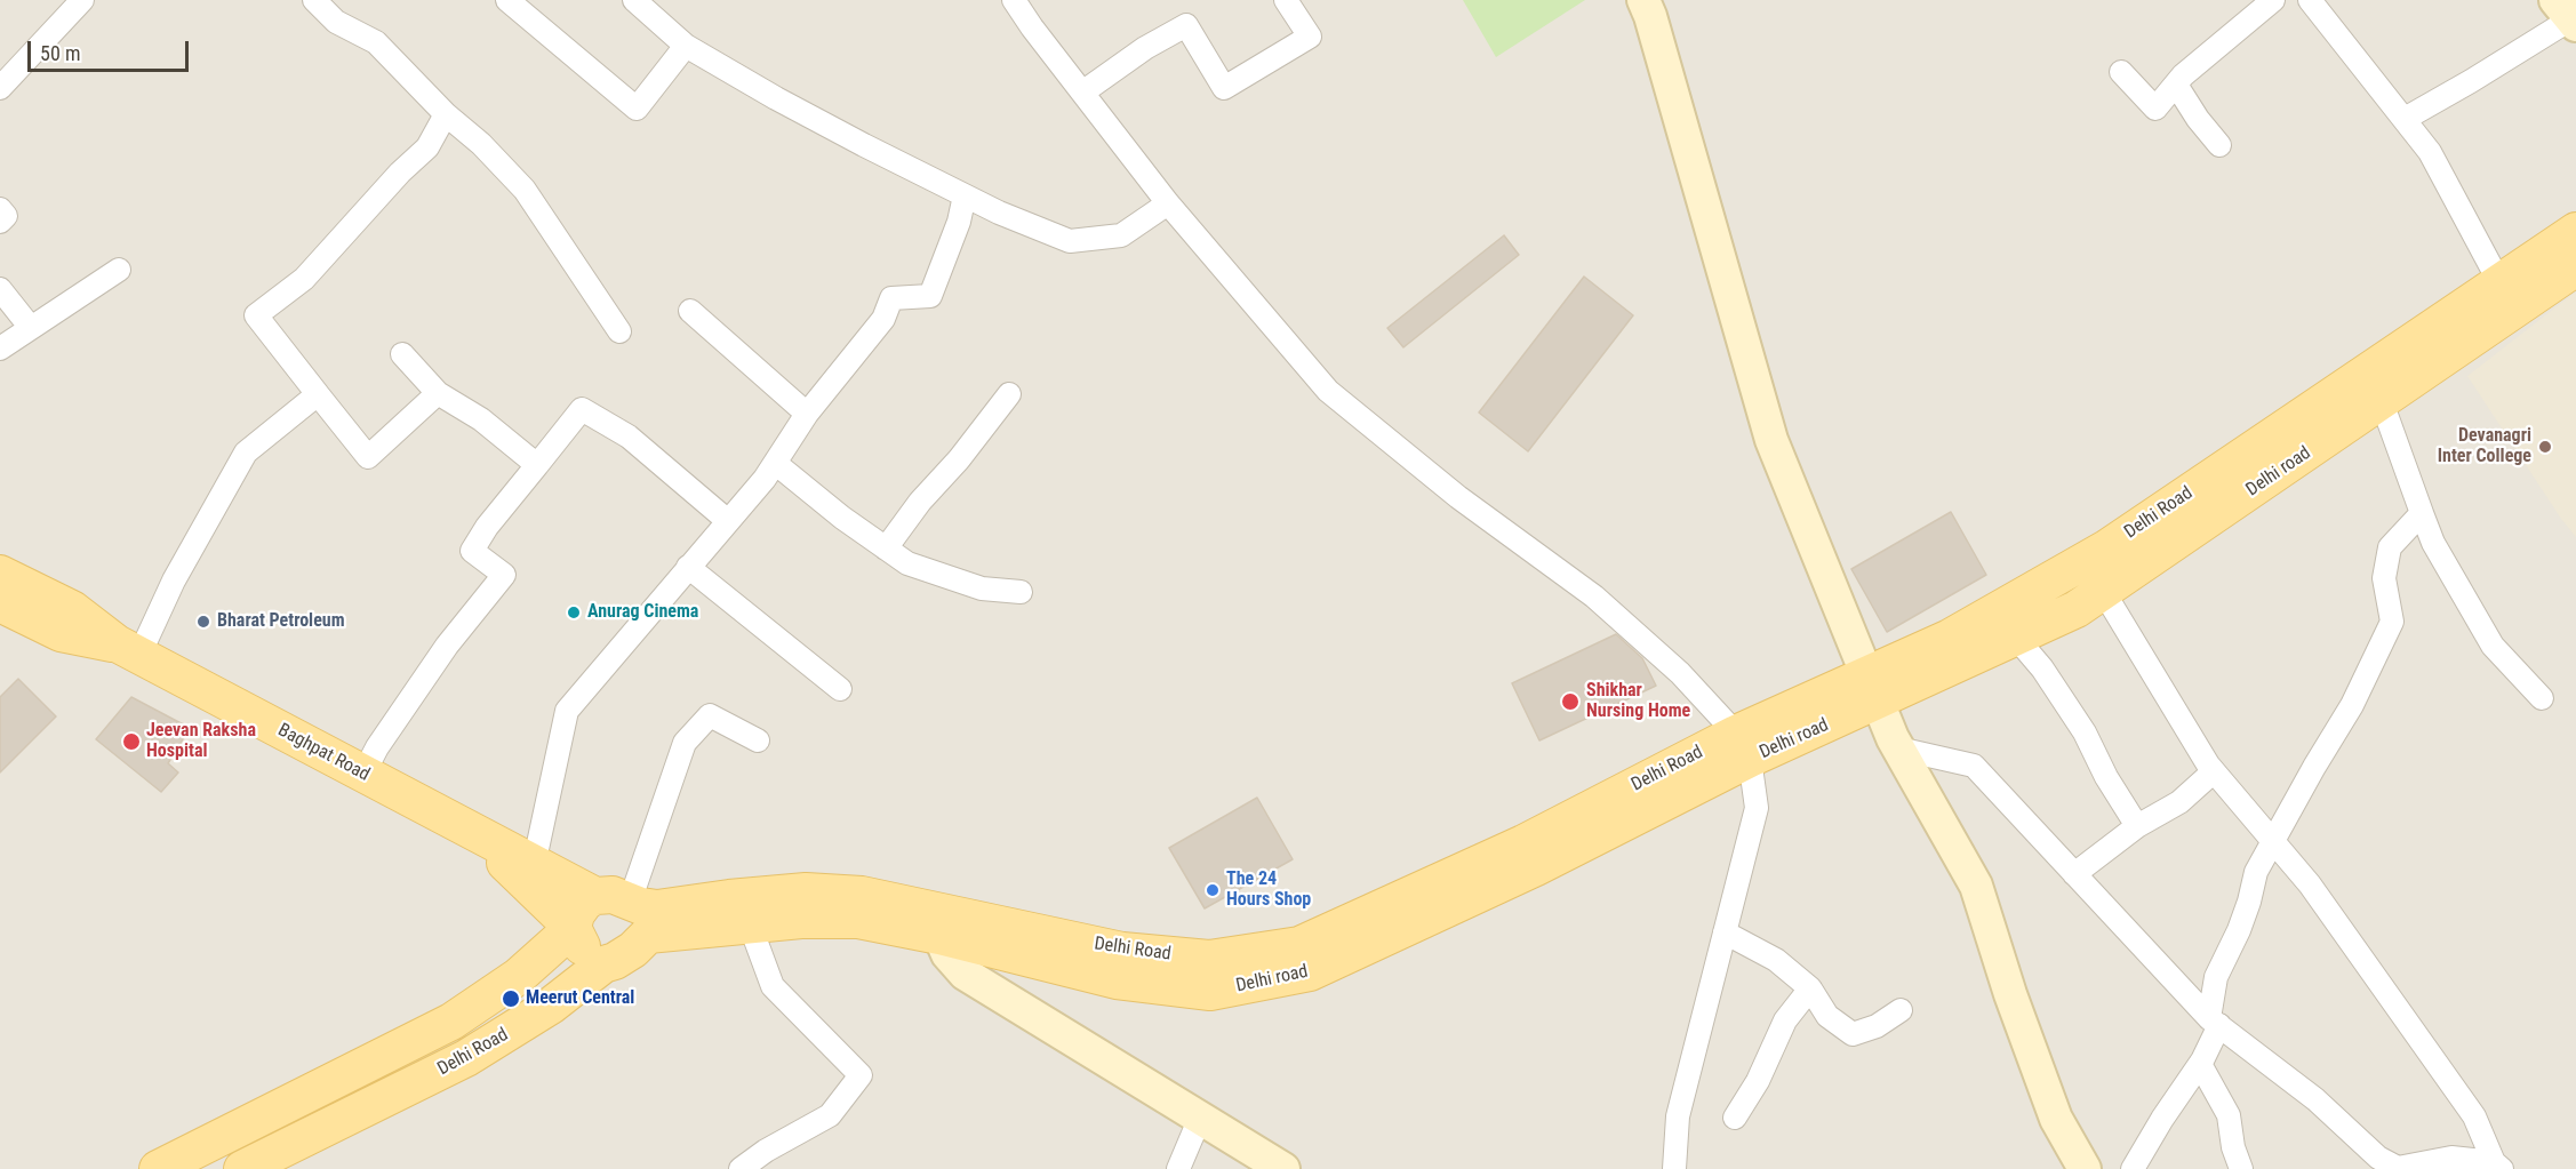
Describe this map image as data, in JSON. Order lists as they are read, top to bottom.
{
  "streets": {
    "main road": ["Delhi road", "Delhi Road", "Baghpat Road"]
  },
  "crossings": [
    ["Delhi road", "Delhi Road"],
    ["Delhi Road", "Baghpat Road"]
  ],
  "places": [
    "Devanagri Inter College",
    "Anurag Cinema",
    "Bharat Petroleum",
    "Shikhar Nursing Home",
    "Jeevan Raksha Hospital",
    "The 24 Hours Shop",
    "Meerut Central"
  ],
  "scale_bar": "50 m"
}
